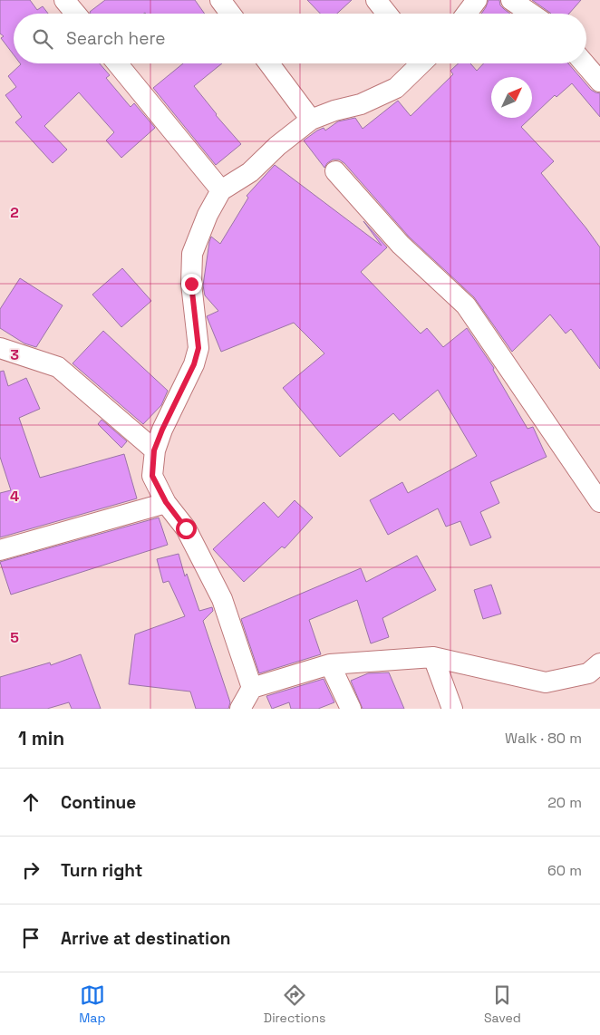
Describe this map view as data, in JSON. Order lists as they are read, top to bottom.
{
  "north": "top right",
  "page": {
    "search": "Search here",
    "heading": ["1 min", "Walk · 80 m"],
    "list": [
      ["Continue", "20 m"],
      ["Turn right", "60 m"],
      "Arrive at destination"
    ],
    "nav": ["Map", "Directions", "Saved"]
  },
  "grid": {
    "rows": [
      "2",
      "3",
      "4",
      "5"
    ]
  }
}
